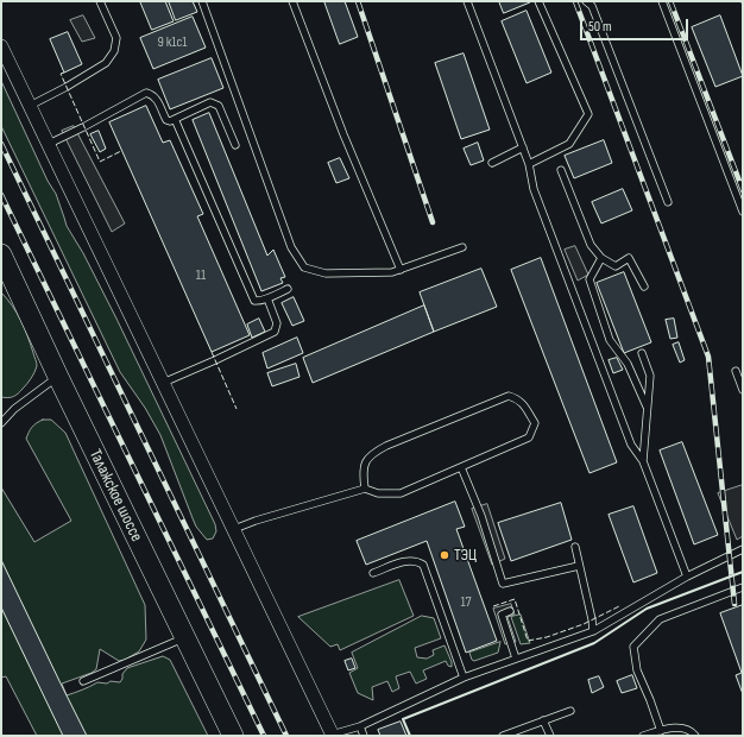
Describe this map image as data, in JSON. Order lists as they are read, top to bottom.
{
  "streets": {
    "main road": ["Талажское шоссе"]
  },
  "places": ["ТЭЦ"],
  "house_numbers": ["9 к1с1", "11", "17"],
  "scale_bar": "50 m"
}
